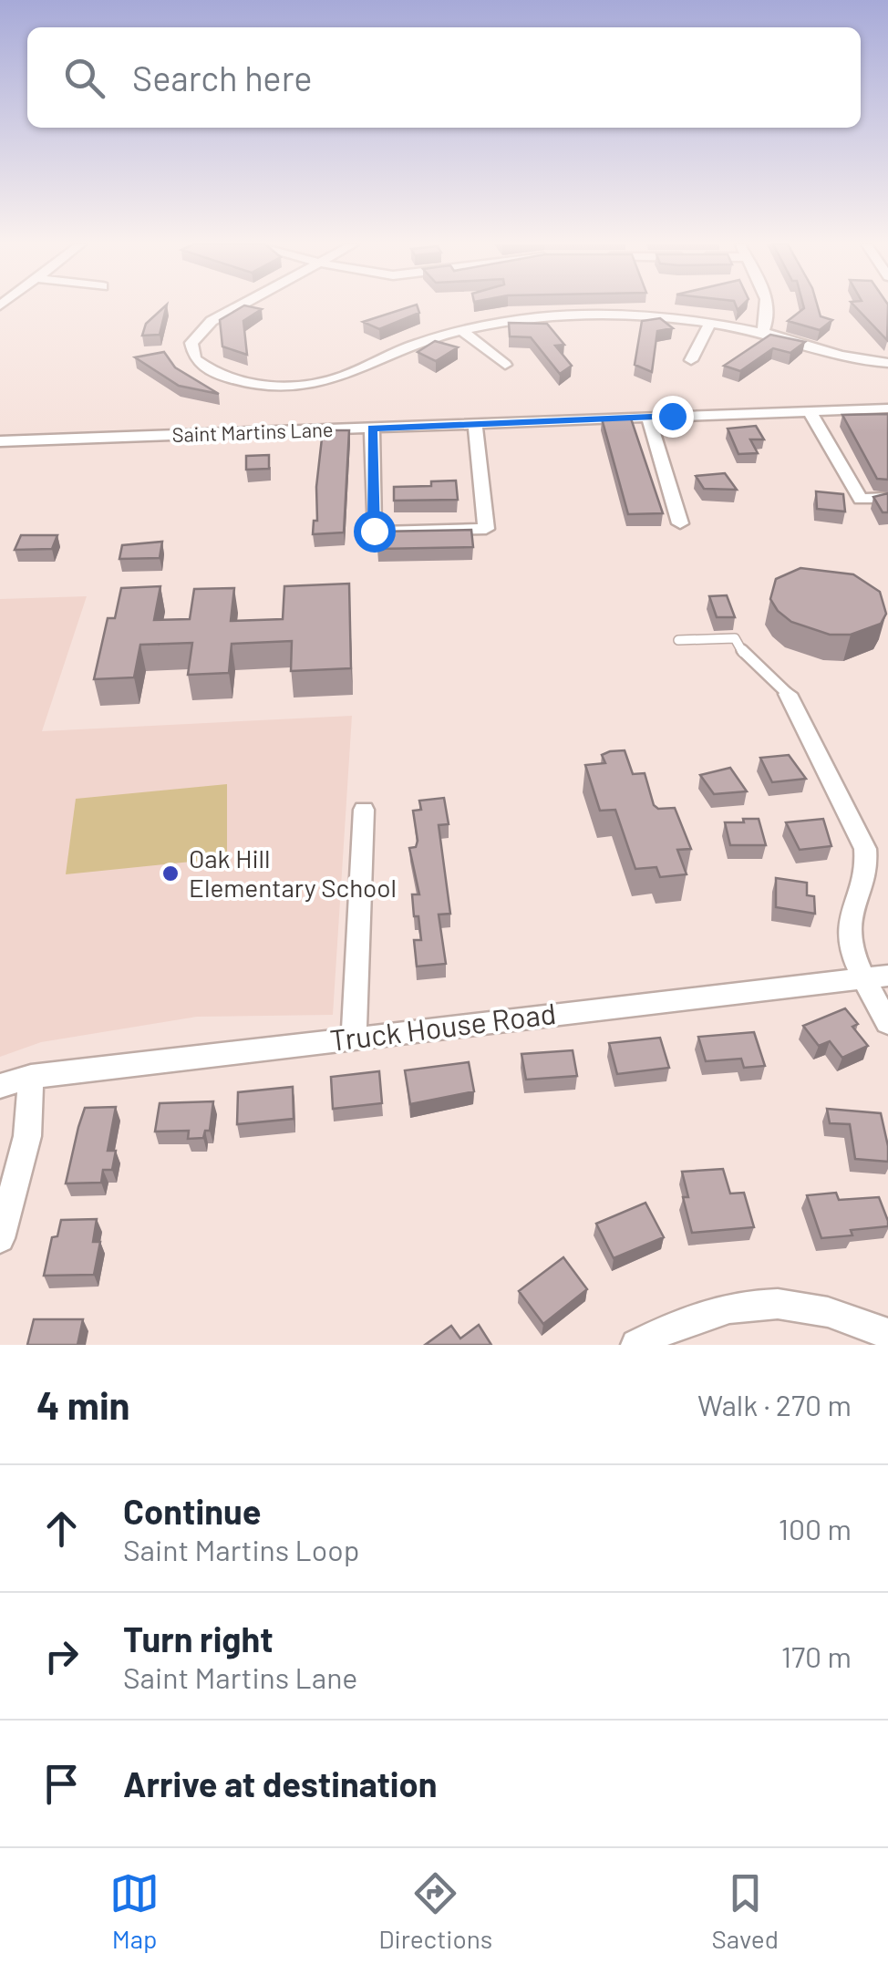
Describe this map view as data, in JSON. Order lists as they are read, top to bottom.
{
  "streets": {
    "street": ["Saint Martins Lane", "Truck House Road"]
  },
  "places": ["Oak Hill Elementary School"],
  "page": {
    "search": "Search here",
    "heading": ["4 min", "Walk · 270 m"],
    "list": [
      ["Continue", "Saint Martins Loop", "100 m"],
      ["Turn right", "Saint Martins Lane", "170 m"],
      "Arrive at destination"
    ],
    "nav": ["Map", "Directions", "Saved"]
  }
}
